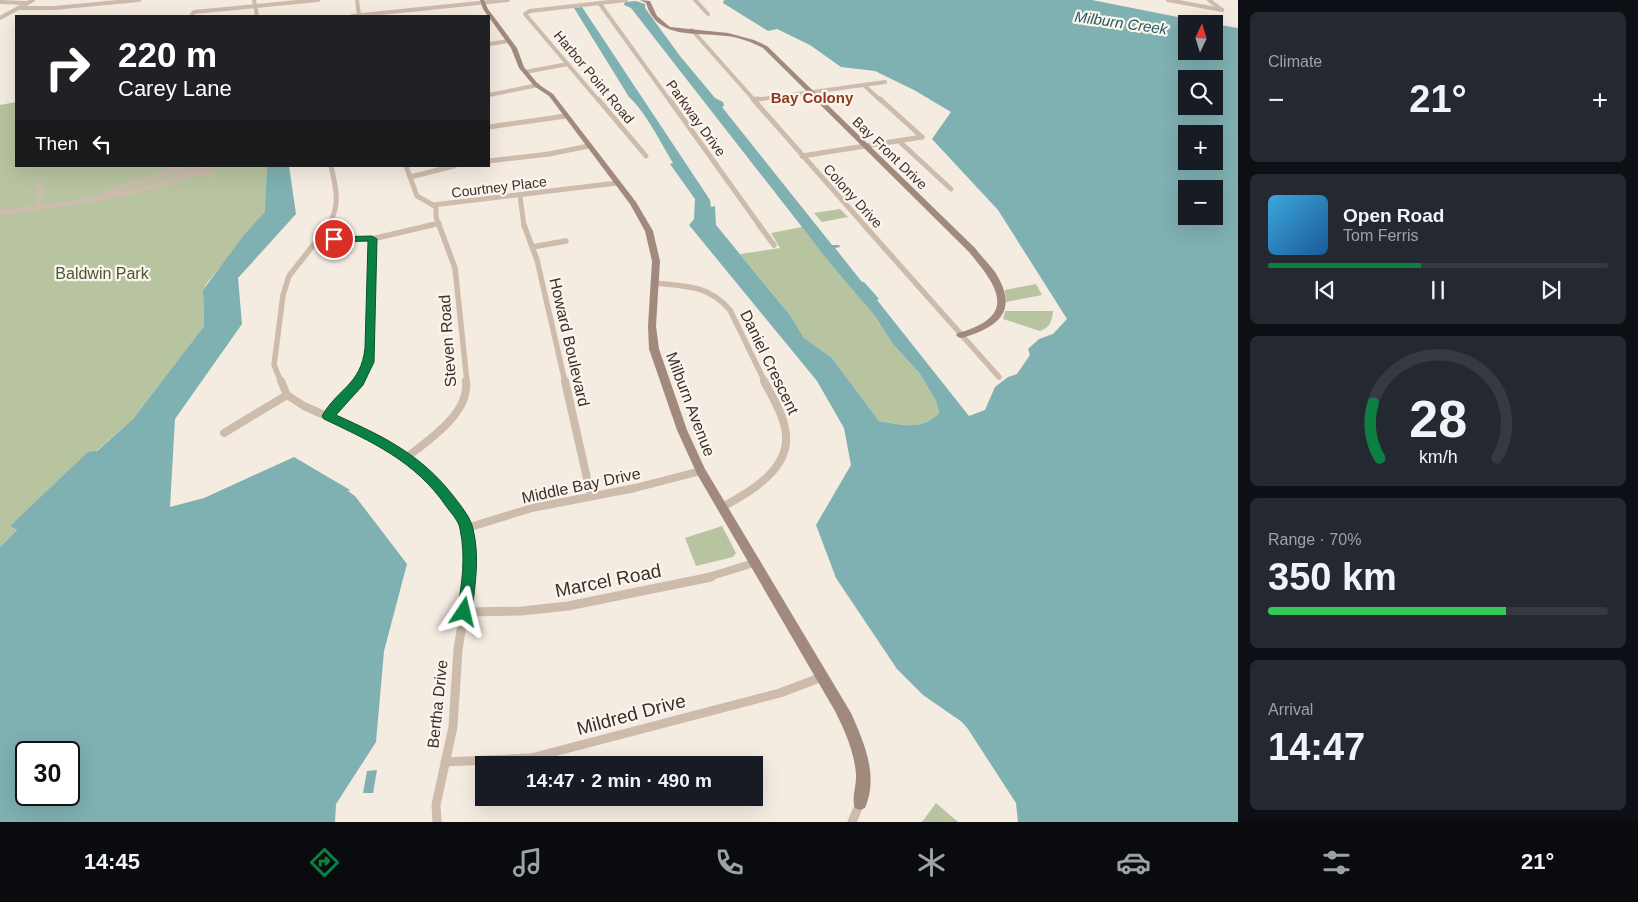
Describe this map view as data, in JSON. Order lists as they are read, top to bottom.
{
  "streets": {
    "main road": ["Bay Front Drive", "Milburn Avenue"],
    "street": [
      "Harbor Point Road",
      "Parkway Drive",
      "Courtney Place",
      "Colony Drive",
      "Steven Road",
      "Howard Boulevard",
      "Daniel Crescent",
      "Middle Bay Drive",
      "Marcel Road",
      "Bertha Drive",
      "Mildred Drive"
    ]
  },
  "crossings": [
    ["Harbor Point Road", "Parkway Drive"],
    ["Bay Front Drive", "Colony Drive"],
    ["Courtney Place", "Steven Road"],
    ["Courtney Place", "Howard Boulevard"],
    ["Courtney Place", "Milburn Avenue"],
    ["Steven Road", "Bertha Drive"],
    ["Howard Boulevard", "Middle Bay Drive"],
    ["Daniel Crescent", "Milburn Avenue"],
    ["Milburn Avenue", "Middle Bay Drive"],
    ["Milburn Avenue", "Marcel Road"],
    ["Milburn Avenue", "Mildred Drive"],
    ["Middle Bay Drive", "Bertha Drive"],
    ["Marcel Road", "Bertha Drive"],
    ["Bertha Drive", "Mildred Drive"]
  ],
  "districts": ["Bay Colony"],
  "water": ["Milburn Creek"],
  "parks": ["Baldwin Park"],
  "north": "top",
  "page": {
    "tile": [
      "Climate",
      ["Range · 70%", "350 km"],
      ["Arrival", "14:47"]
    ],
    "map_buttons": ["+", "−"],
    "turn": ["220 m", "Carey Lane"],
    "heat": ["−", "21°", "+"],
    "then": "Then",
    "song": ["Open Road", "Tom Ferris"],
    "limit": "30",
    "trip": "14:47 · 2 min · 490 m",
    "tabs": ["14:45", "21°"],
    "gauge": ["28", "km/h"]
  }
}
